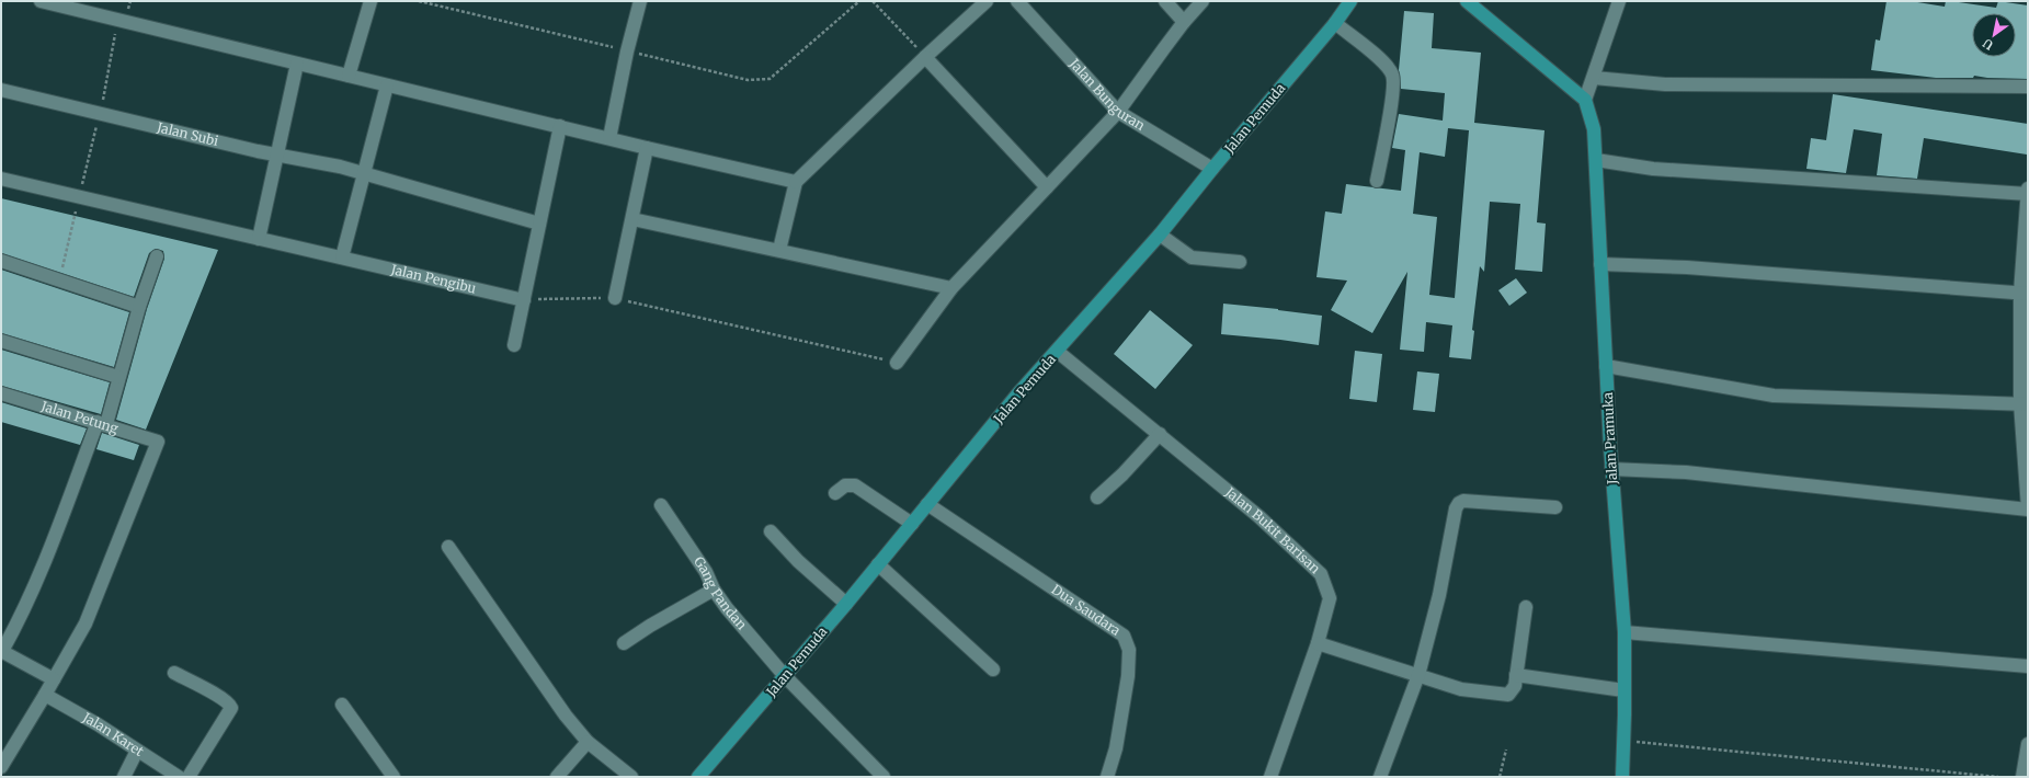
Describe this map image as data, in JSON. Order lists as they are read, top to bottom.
{
  "streets": {
    "main road": ["Jalan Pemuda", "Jalan Pramuka"],
    "street": [
      "Jalan Bunguran",
      "Jalan Subi",
      "Jalan Pengibu",
      "Jalan Petung",
      "Jalan Bukit Barisan",
      "Gang Pandan",
      "Dua Saudara",
      "Jalan Karet"
    ]
  },
  "crossings": [
    ["Jalan Bunguran", "Jalan Pemuda"],
    ["Jalan Pemuda", "Jalan Bukit Barisan"],
    ["Jalan Pemuda", "Gang Pandan"],
    ["Jalan Pemuda", "Dua Saudara"]
  ],
  "north": "bottom left"
}
